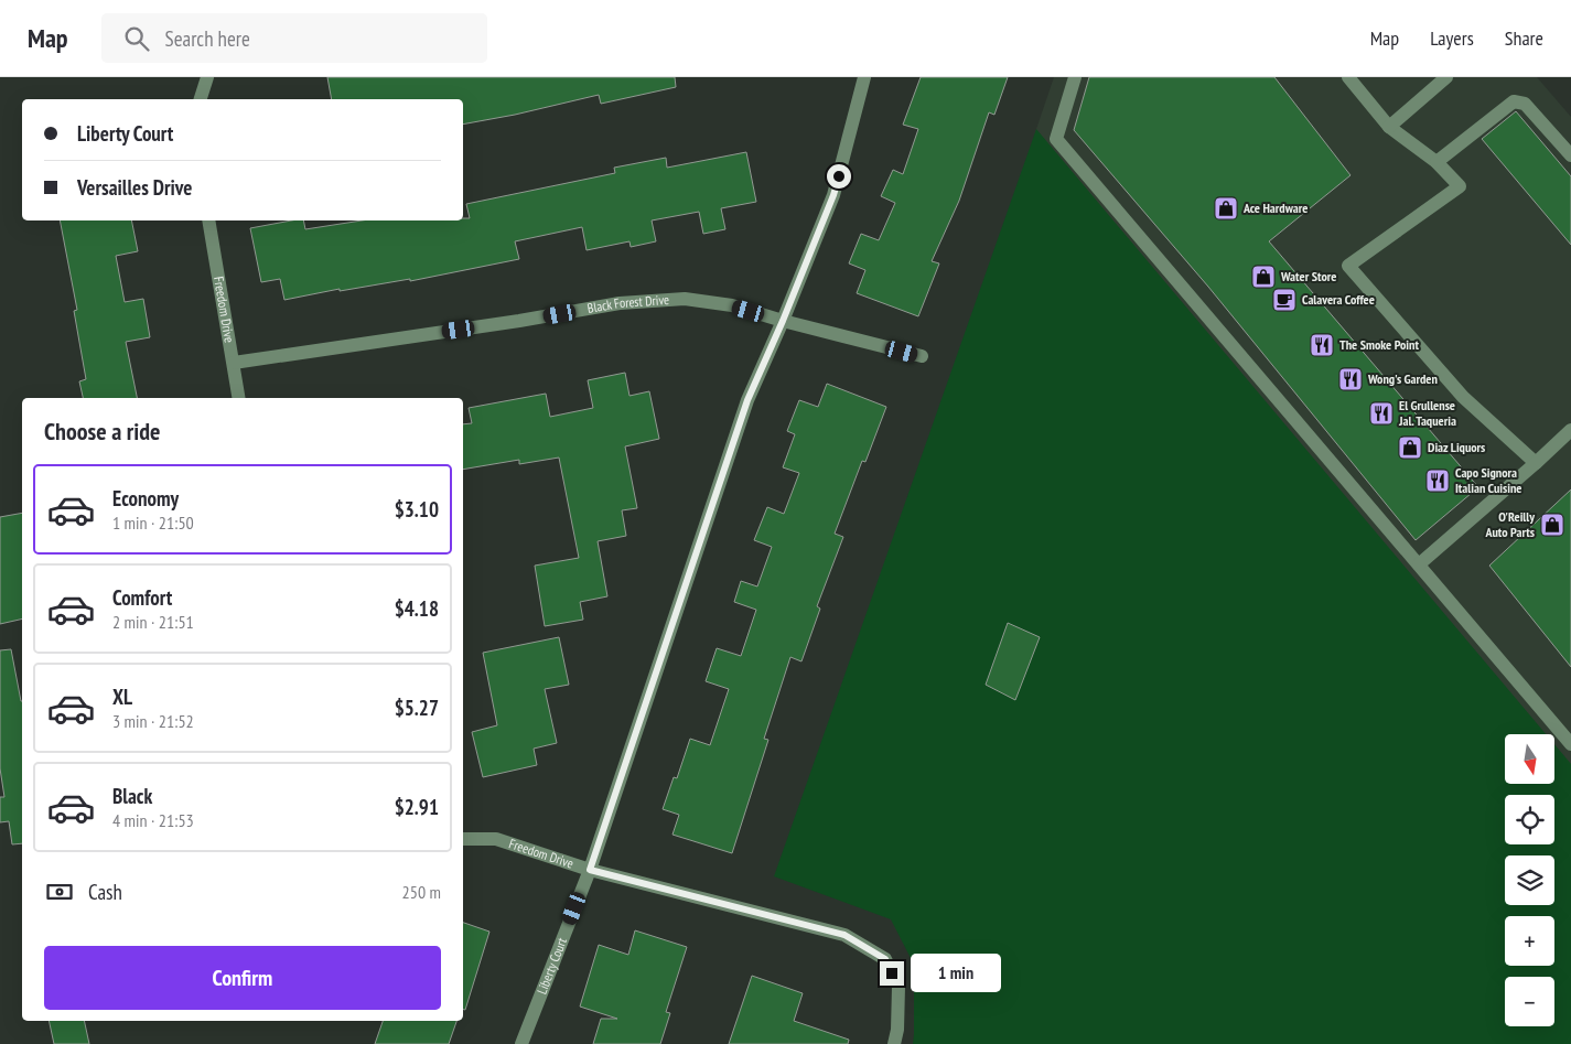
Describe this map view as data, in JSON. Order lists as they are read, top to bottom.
{
  "streets": {
    "street": ["Black Forest Drive", "Freedom Drive", "Liberty Court"]
  },
  "crossings": [
    ["Black Forest Drive", "Freedom Drive"],
    ["Black Forest Drive", "Liberty Court"],
    ["Freedom Drive", "Liberty Court"]
  ],
  "places": {
    "shop": [
      "Ace Hardware",
      "Water Store",
      "Diaz Liquors",
      "O'Reilly Auto Parts"
    ],
    "cafe": ["Calavera Coffee"],
    "restaurant": [
      "The Smoke Point",
      "Wong's Garden",
      "El Grullense Jal. Taqueria",
      "Capo Signora Italian Cuisine"
    ]
  },
  "north": "bottom",
  "page": {
    "header": "Map",
    "search": "Search here",
    "nav": ["Map", "Layers", "Share"],
    "banner": ["Liberty Court", "Versailles Drive"],
    "heading": "Choose a ride",
    "list": [
      {
        "name": "Economy",
        "note": "1 min · 21:50",
        "value": "$3.10"
      },
      {
        "name": "Comfort",
        "note": "2 min · 21:51",
        "value": "$4.18"
      },
      {
        "name": "XL",
        "note": "3 min · 21:52",
        "value": "$5.27"
      },
      {
        "name": "Black",
        "note": "4 min · 21:53",
        "value": "$2.91"
      }
    ],
    "map_buttons": ["+", "−"],
    "pay": ["Cash", "250 m"],
    "buttons": "Confirm",
    "bubble": "1 min"
  }
}
